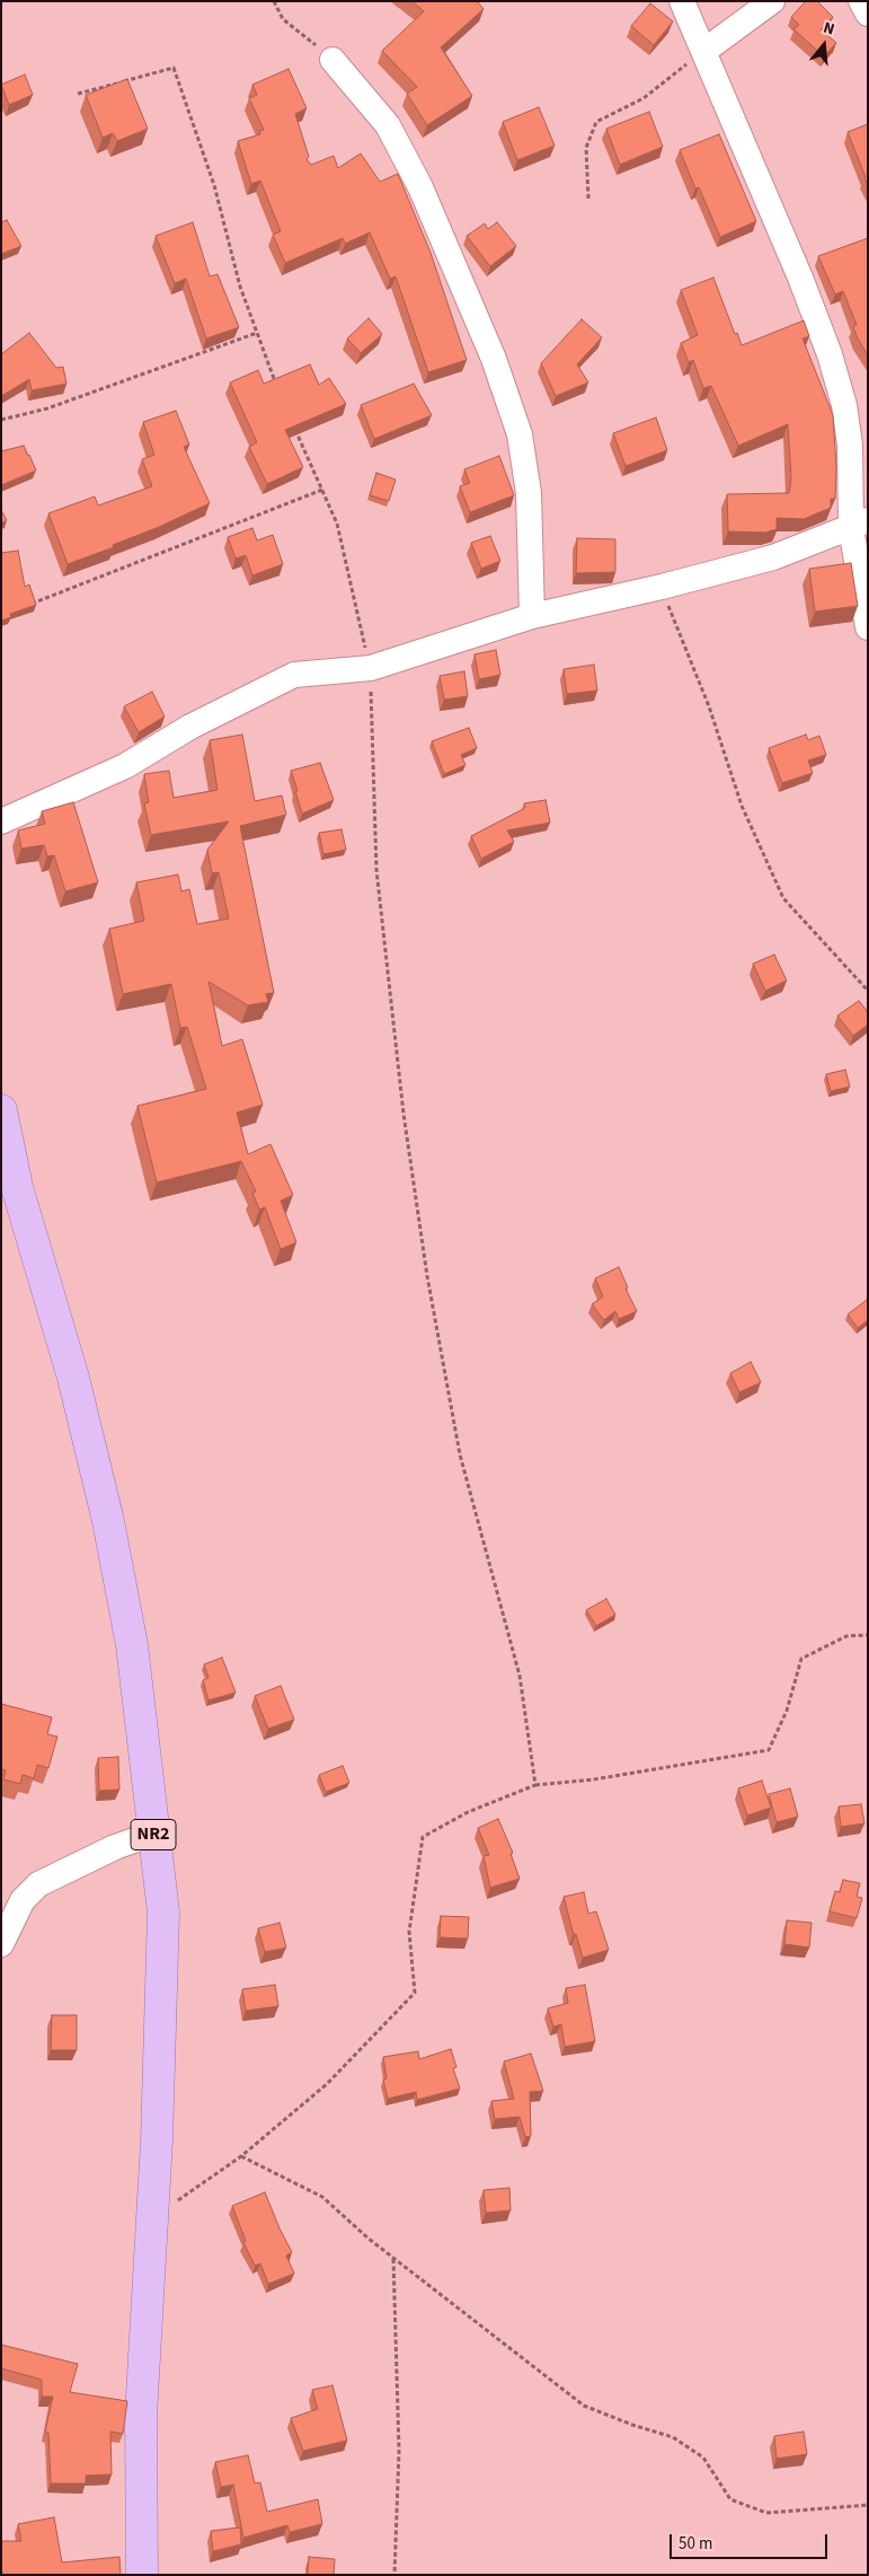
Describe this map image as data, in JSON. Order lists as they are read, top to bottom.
{
  "streets": {
    "highway": ["NR2"]
  },
  "scale_bar": "50 m",
  "north": "top"
}
